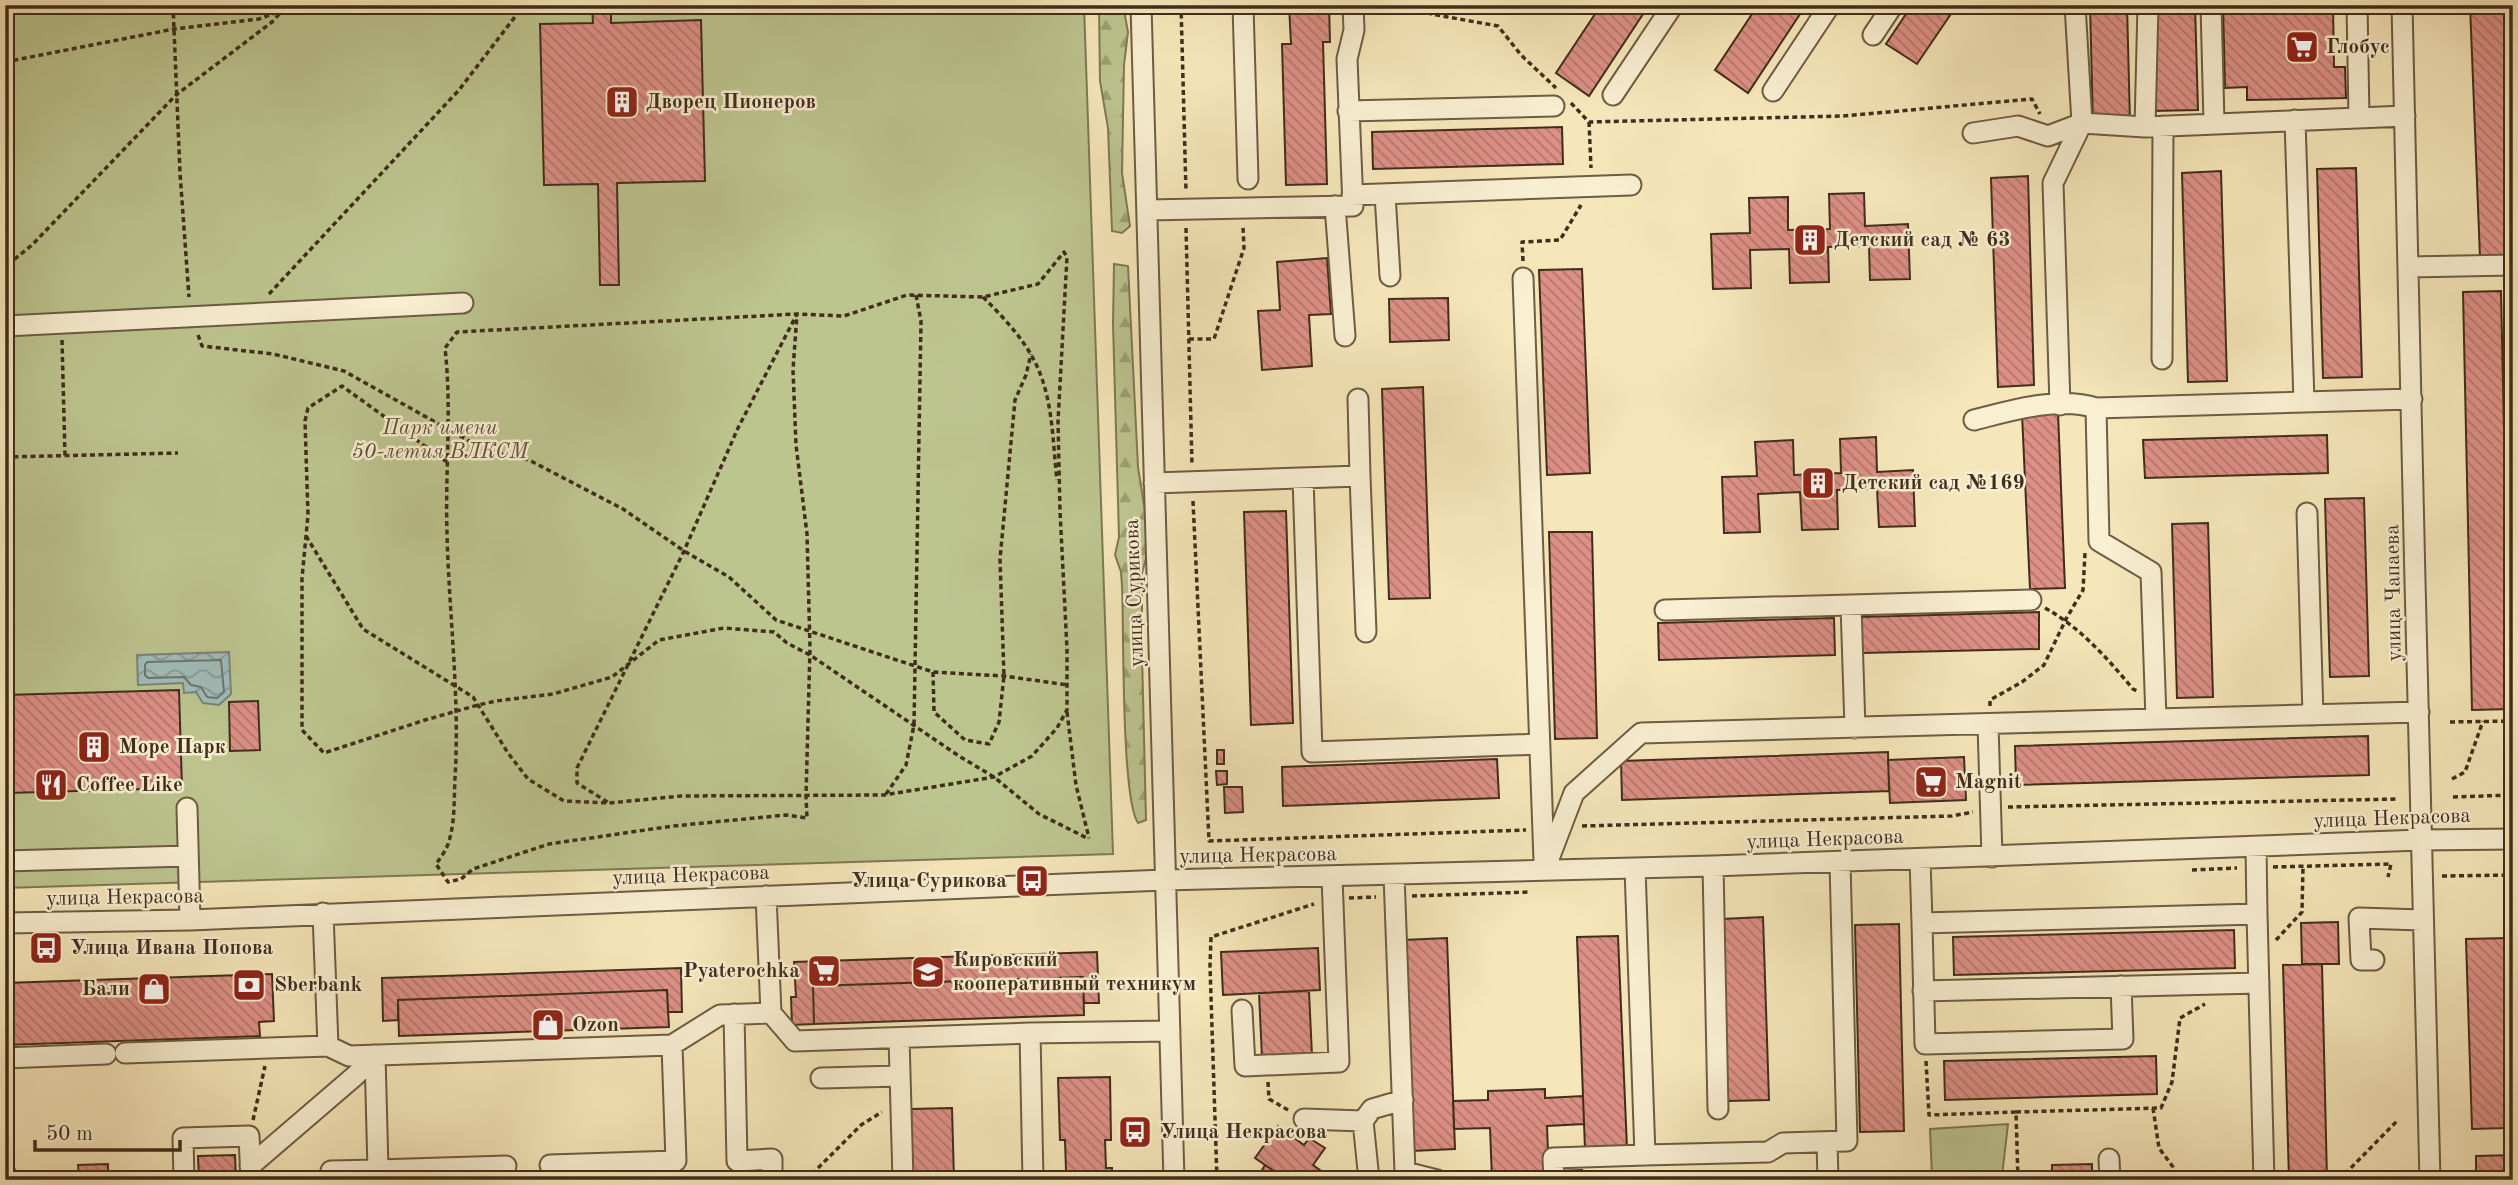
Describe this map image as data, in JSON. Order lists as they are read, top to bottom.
{
  "streets": {
    "street": ["улица Сурикова", "улица Чапаева", "улица Некрасова"]
  },
  "crossings": [
    ["улица Сурикова", "улица Некрасова"],
    ["улица Чапаева", "улица Некрасова"]
  ],
  "parks": ["Парк имени 50-летия ВЛКСМ"],
  "places": {
    "supermarket": ["Глобус", "Magnit", "Pyaterochka"],
    "building": [
      "Дворец Пионеров",
      "Детский сад № 63",
      "Детский сад №169",
      "Море Парк"
    ],
    "restaurant": ["Coffee Like"],
    "bus stop": ["Улица Сурикова", "Улица Ивана Попова", "Улица Некрасова"],
    "school or university": ["Кировский кооперативный техникум"],
    "bank": ["Sberbank"],
    "shop": ["Бали", "Ozon"]
  },
  "scale_bar": "50 m"
}
